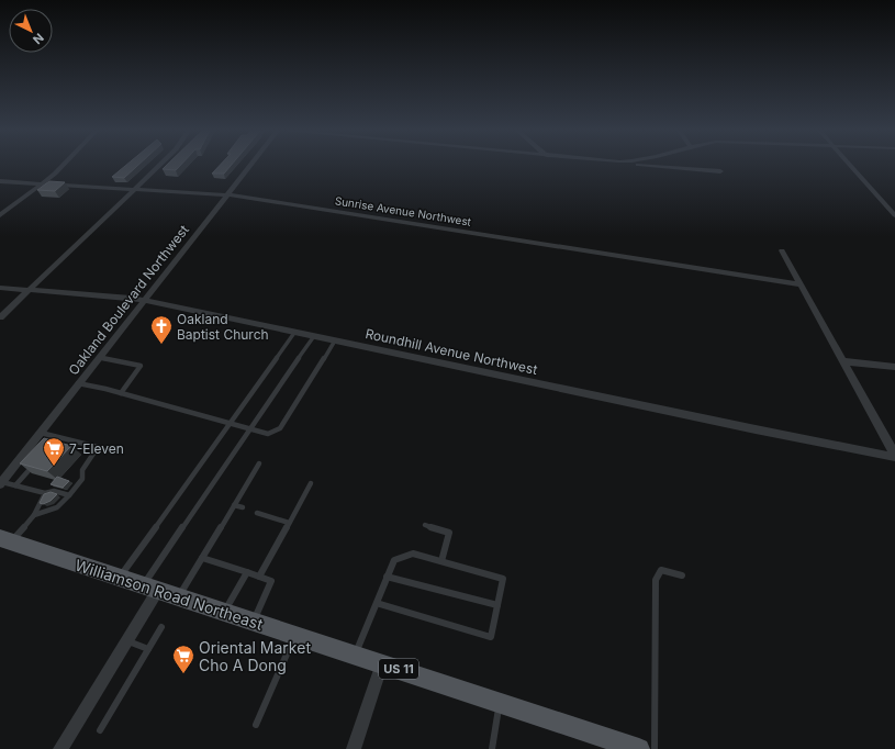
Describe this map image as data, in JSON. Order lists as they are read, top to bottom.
{
  "streets": {
    "main road": ["Williamson Road Northeast", "US 11"],
    "street": ["Sunrise Avenue Northwest", "Oakland Boulevard Northwest", "Roundhill Avenue Northwest"]
  },
  "crossings": [
    ["Sunrise Avenue Northwest", "Oakland Boulevard Northwest"],
    ["Oakland Boulevard Northwest", "Roundhill Avenue Northwest"]
  ],
  "places": {
    "church": ["Oakland Baptist Church"],
    "supermarket": ["7-Eleven", "Oriental Market Cho A Dong"]
  },
  "north": "bottom right"
}
